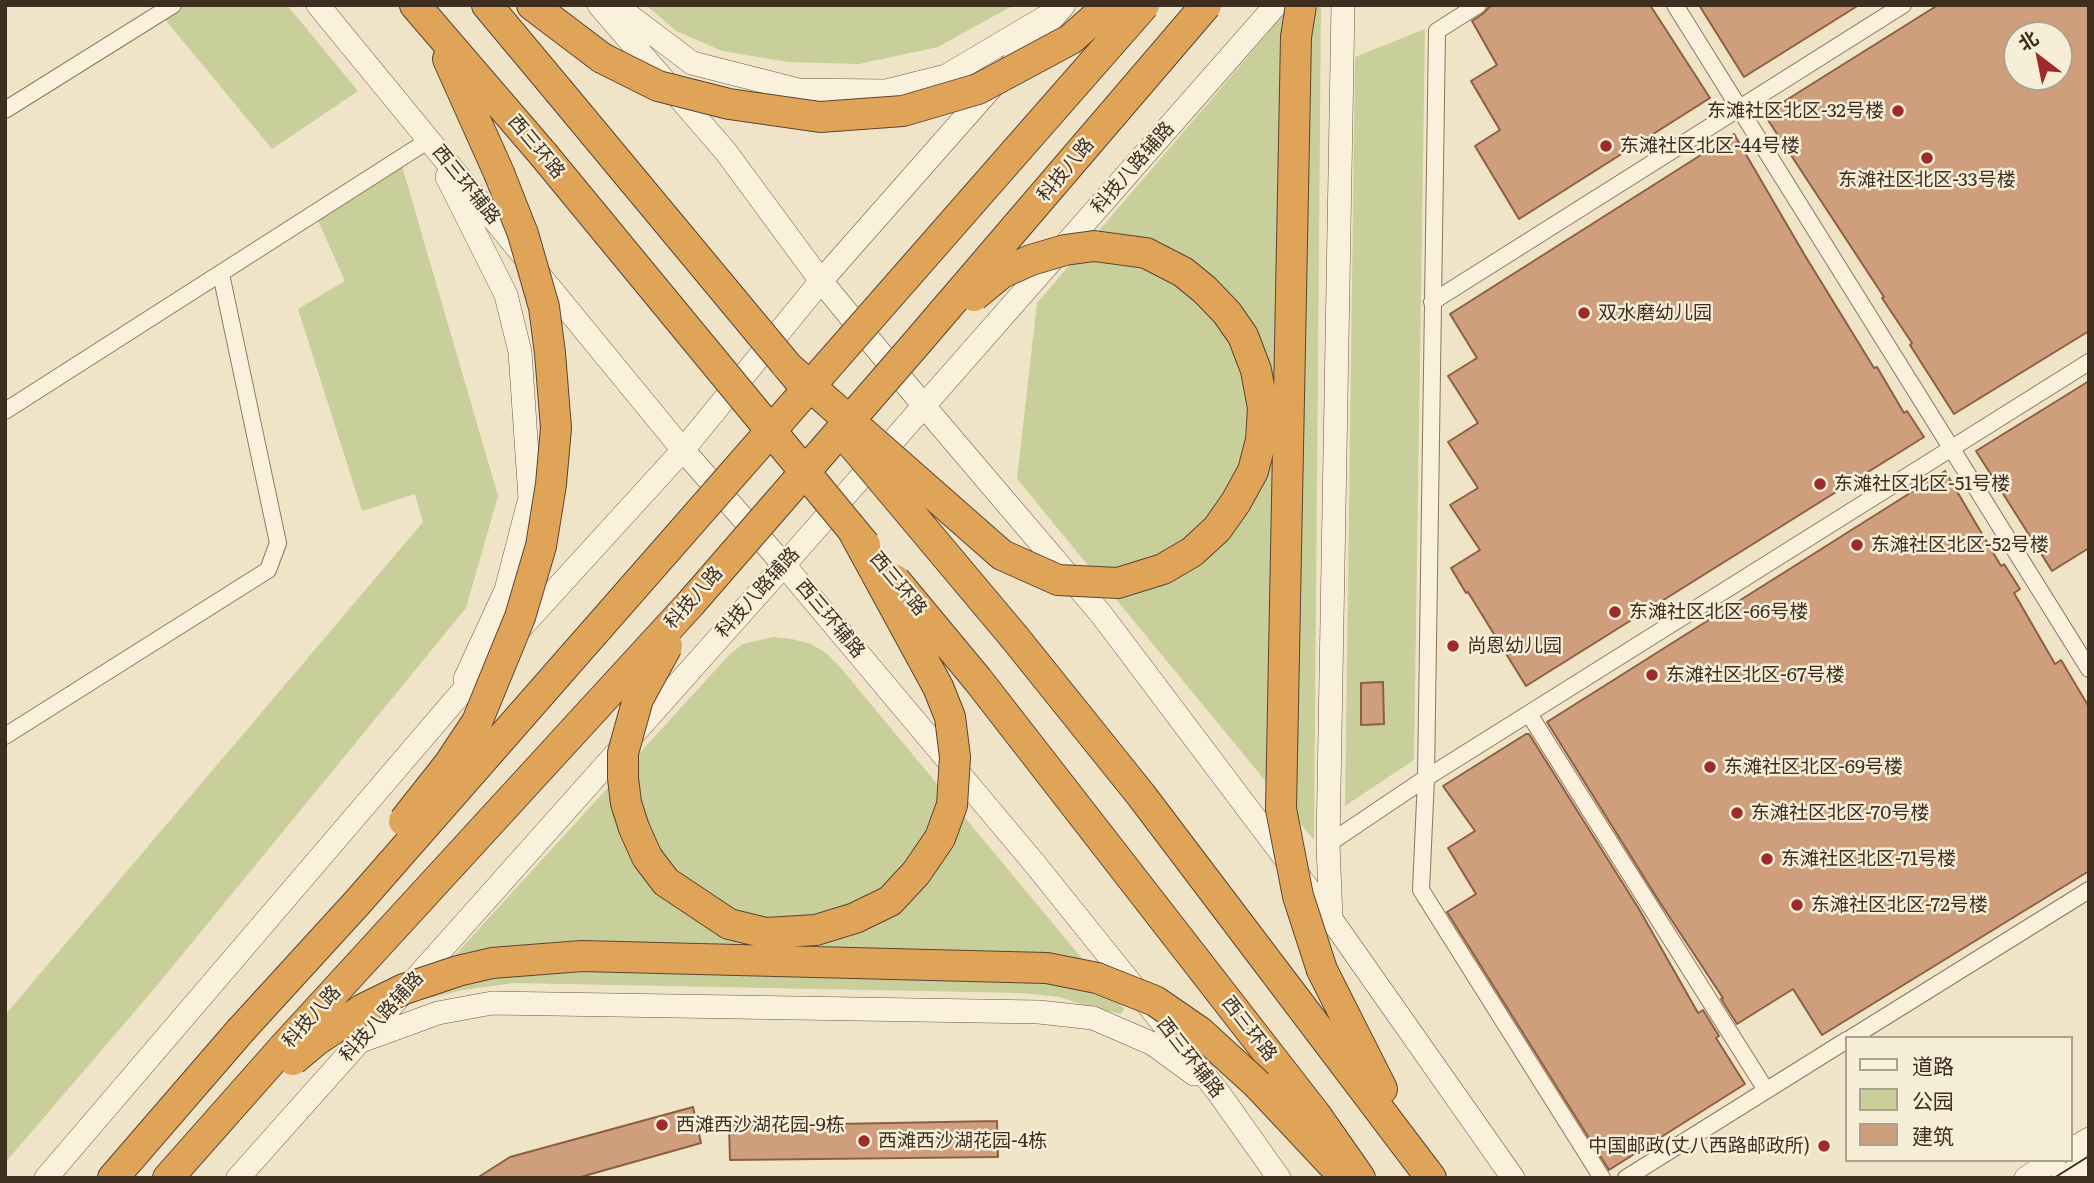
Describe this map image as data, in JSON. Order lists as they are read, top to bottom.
{
  "streets": {
    "highway": ["西三环路", "科技八路"],
    "main road": ["科技八路辅路", "西三环辅路"]
  },
  "crossings": [
    ["科技八路辅路", "西三环辅路"]
  ],
  "places": [
    "东滩社区北区-32号楼",
    "东滩社区北区-44号楼",
    "东滩社区北区-33号楼",
    "双水磨幼儿园",
    "东滩社区北区-51号楼",
    "东滩社区北区-52号楼",
    "东滩社区北区-66号楼",
    "尚恩幼儿园",
    "东滩社区北区-67号楼",
    "东滩社区北区-69号楼",
    "东滩社区北区-70号楼",
    "东滩社区北区-71号楼",
    "东滩社区北区-72号楼",
    "西滩西沙湖花园-9栋",
    "西滩西沙湖花园-4栋",
    "中国邮政(丈八西路邮政所)"
  ],
  "legend": ["道路", "公园", "建筑"],
  "north": "top left"
}
